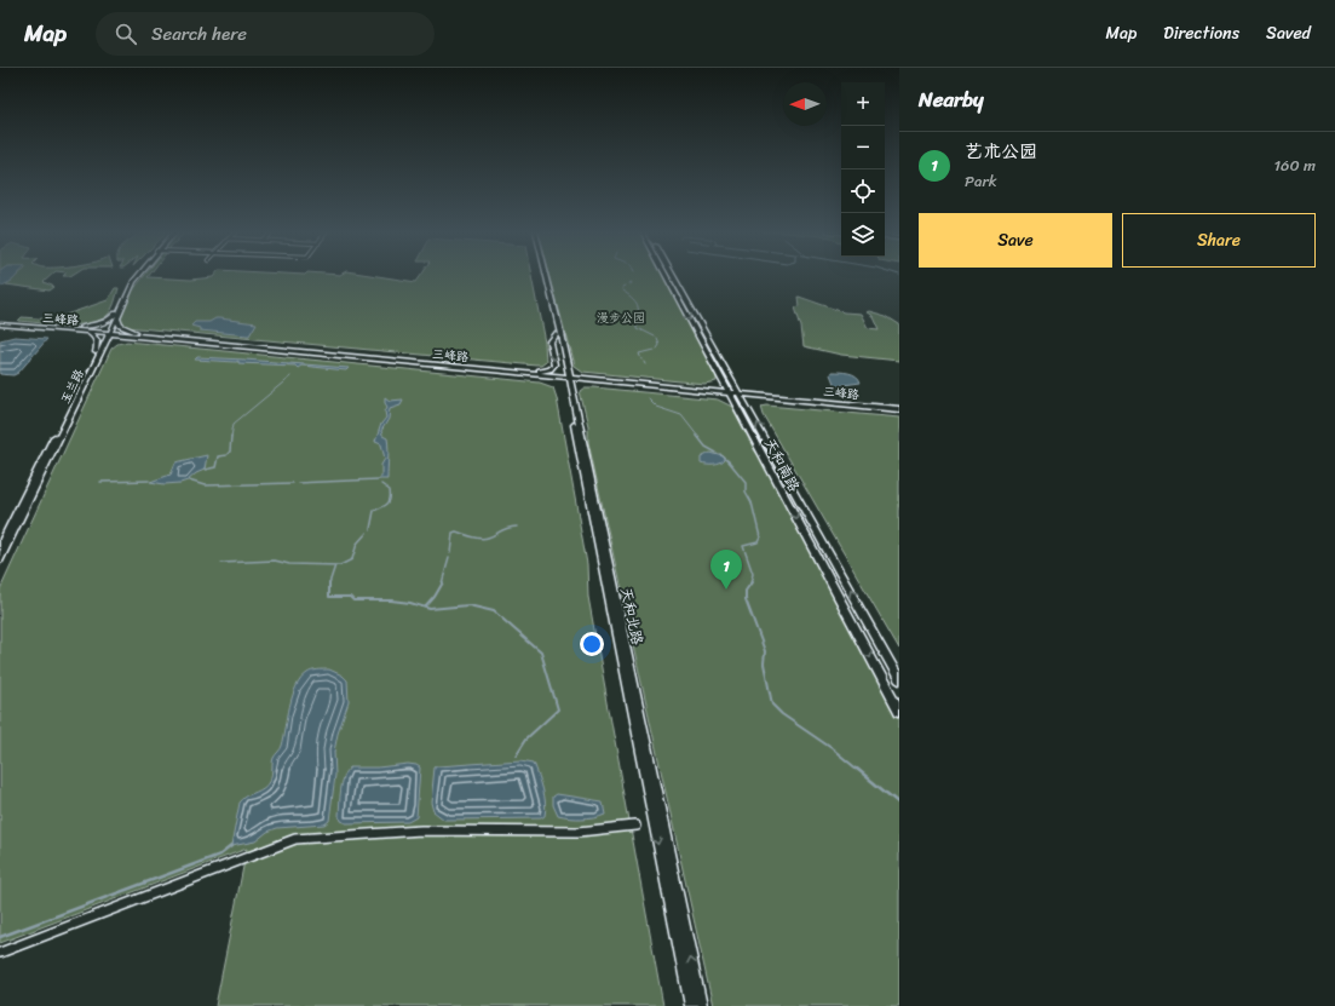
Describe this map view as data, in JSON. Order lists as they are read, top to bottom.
{
  "streets": {
    "street": [
      "三峰路",
      "玉兰路",
      "天和南路",
      "天和北路"
    ]
  },
  "crossings": [
    ["三峰路", "玉兰路"],
    ["三峰路", "天和南路"],
    ["三峰路", "天和北路"]
  ],
  "parks": ["漫步公园"],
  "north": "left",
  "page": {
    "header": "Map",
    "search": "Search here",
    "nav": ["Map", "Directions", "Saved"],
    "heading": "Nearby",
    "map_buttons": ["+", "−"],
    "list": [
      {
        "mark": "1",
        "name": "艺术公园",
        "note": "Park",
        "value": "160 m"
      }
    ],
    "buttons": ["Save", "Share"],
    "pins": "1"
  }
}
